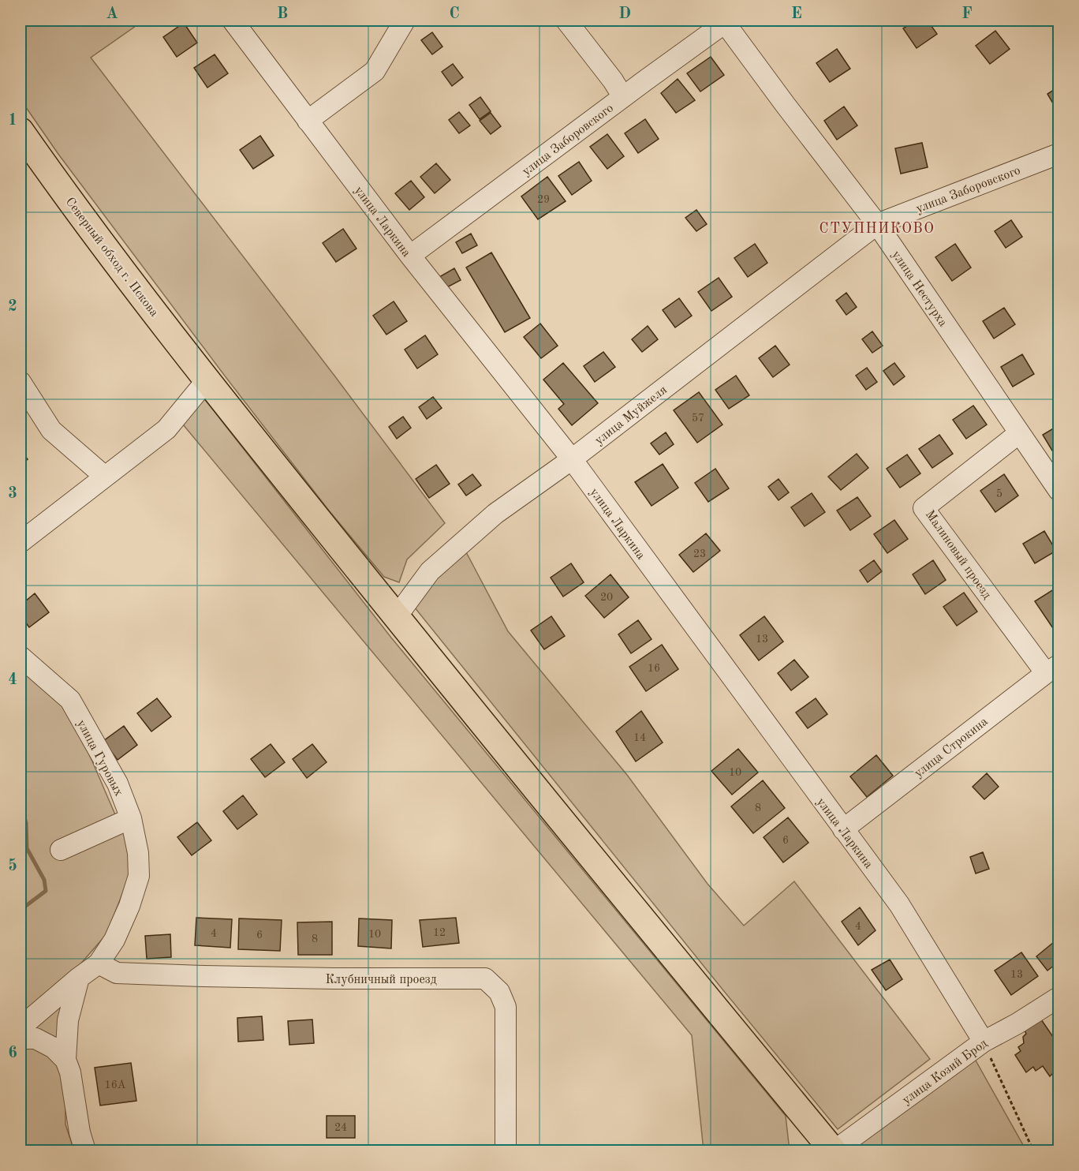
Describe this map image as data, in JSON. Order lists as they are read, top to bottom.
{
  "streets": {
    "highway": ["Северный обход г. Пскова"],
    "street": [
      "улица Заборовского",
      "улица Ларкина",
      "улица Нестурха",
      "улица Муйжеля",
      "Малиновый проезд",
      "улица Строкина",
      "улица Гуровых",
      "Клубничный проезд",
      "улица Козий Брод"
    ]
  },
  "crossings": [
    ["улица Заборовского", "улица Ларкина"],
    ["улица Заборовского", "улица Нестурха"],
    ["улица Заборовского", "улица Муйжеля"],
    ["улица Ларкина", "улица Муйжеля"],
    ["улица Ларкина", "улица Строкина"],
    ["улица Ларкина", "улица Козий Брод"],
    ["Северный обход г. Пскова", "улица Муйжеля"],
    ["Северный обход г. Пскова", "улица Козий Брод"],
    ["улица Нестурха", "улица Муйжеля"],
    ["улица Нестурха", "Малиновый проезд"],
    ["Малиновый проезд", "улица Строкина"],
    ["улица Гуровых", "Клубничный проезд"]
  ],
  "districts": ["СТУПНИКОВО"],
  "house_numbers": [
    "29",
    "57",
    "5",
    "23",
    "20",
    "13",
    "16",
    "14",
    "10",
    "8",
    "6",
    "4",
    "12",
    "4",
    "10",
    "6",
    "8",
    "13",
    "16А",
    "24"
  ],
  "grid": {
    "columns": [
      "A",
      "B",
      "C",
      "D",
      "E",
      "F"
    ],
    "rows": [
      "1",
      "2",
      "3",
      "4",
      "5",
      "6"
    ]
  }
}
